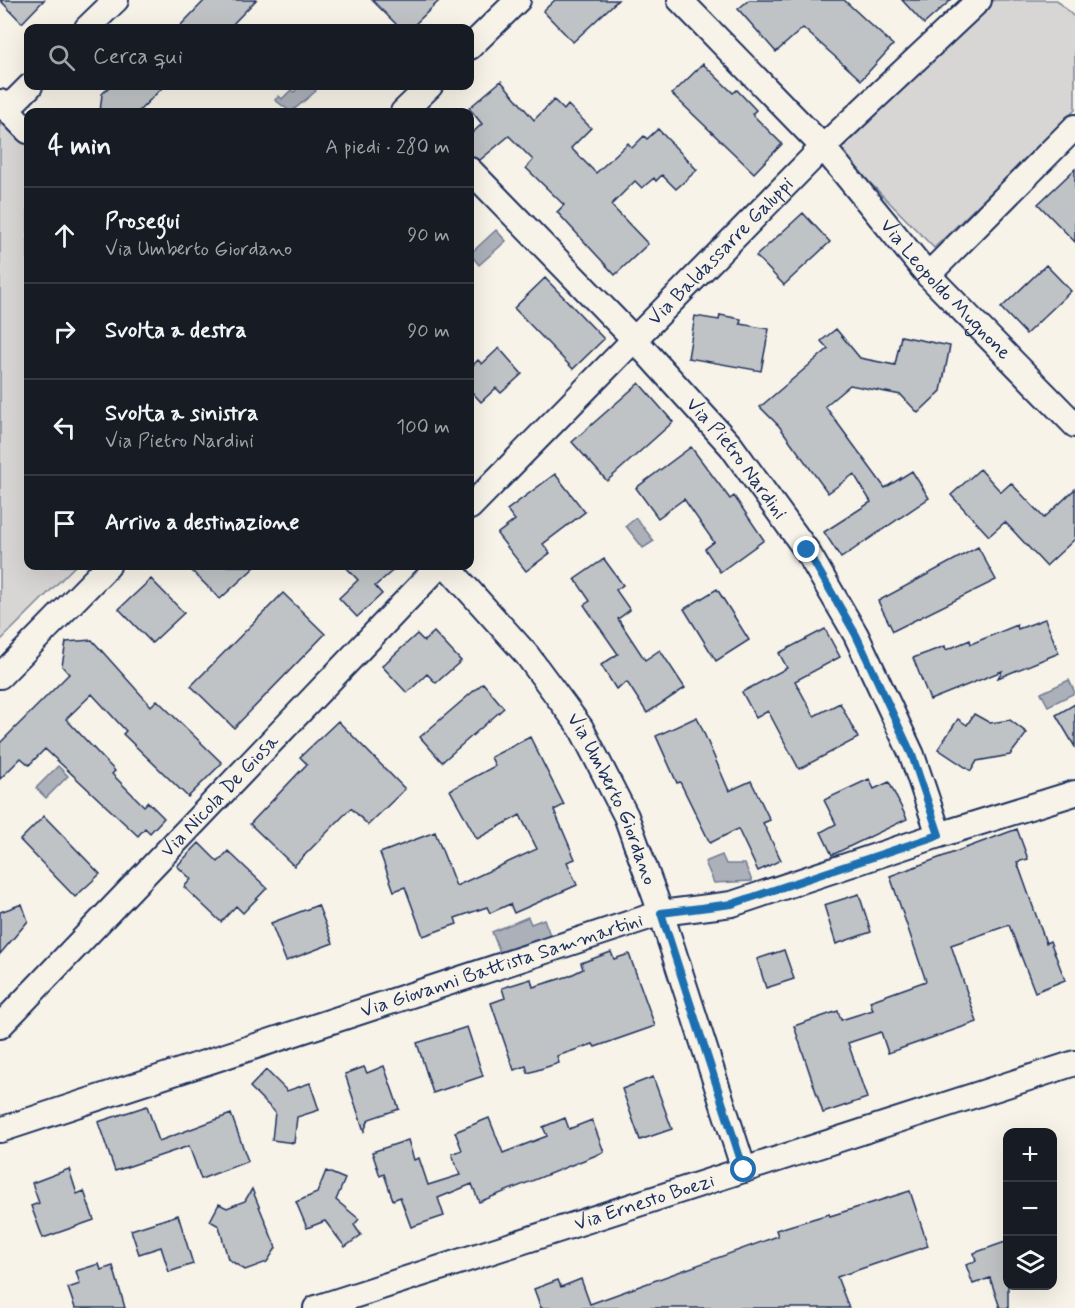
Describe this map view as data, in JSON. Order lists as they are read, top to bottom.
{
  "streets": {
    "street": [
      "Via Baldassarre Galuppi",
      "Via Leopoldo Mugnone",
      "Via Pietro Nardini",
      "Via Nicola De Giosa",
      "Via Umberto Giordano",
      "Via Giovanni Battista Sammartini",
      "Via Ernesto Boezi"
    ]
  },
  "crossings": [
    ["Via Baldassarre Galuppi", "Via Leopoldo Mugnone"],
    ["Via Baldassarre Galuppi", "Via Pietro Nardini"],
    ["Via Pietro Nardini", "Via Giovanni Battista Sammartini"],
    ["Via Umberto Giordano", "Via Giovanni Battista Sammartini"],
    ["Via Umberto Giordano", "Via Ernesto Boezi"]
  ],
  "page": {
    "search": "Cerca qui",
    "heading": ["4 min", "A piedi · 280 m"],
    "list": [
      ["Prosegui", "Via Umberto Giordano", "90 m"],
      ["Svolta a destra", "90 m"],
      ["Svolta a sinistra", "Via Pietro Nardini", "100 m"],
      "Arrivo a destinazione"
    ],
    "map_buttons": ["+", "−"]
  }
}
